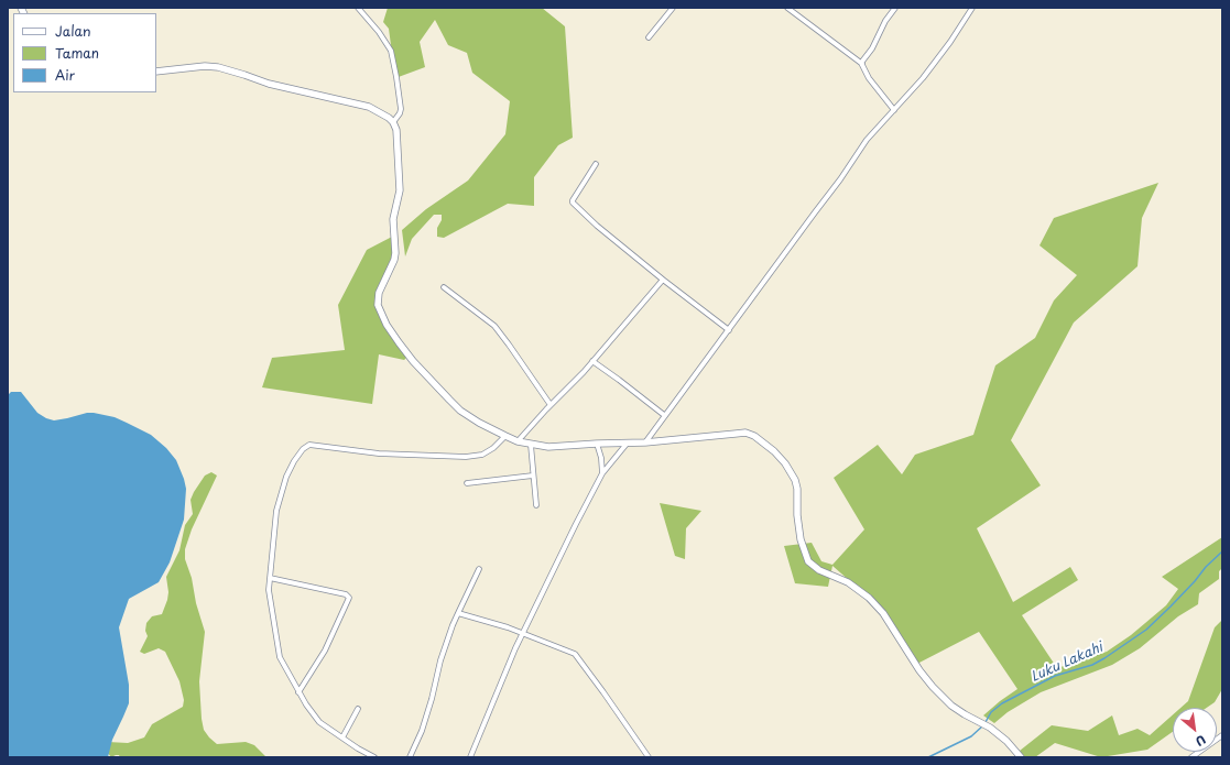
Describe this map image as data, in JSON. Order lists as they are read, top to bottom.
{
  "water": ["Luku Lakahi"],
  "legend": ["Jalan", "Taman", "Air"],
  "north": "bottom right"
}
